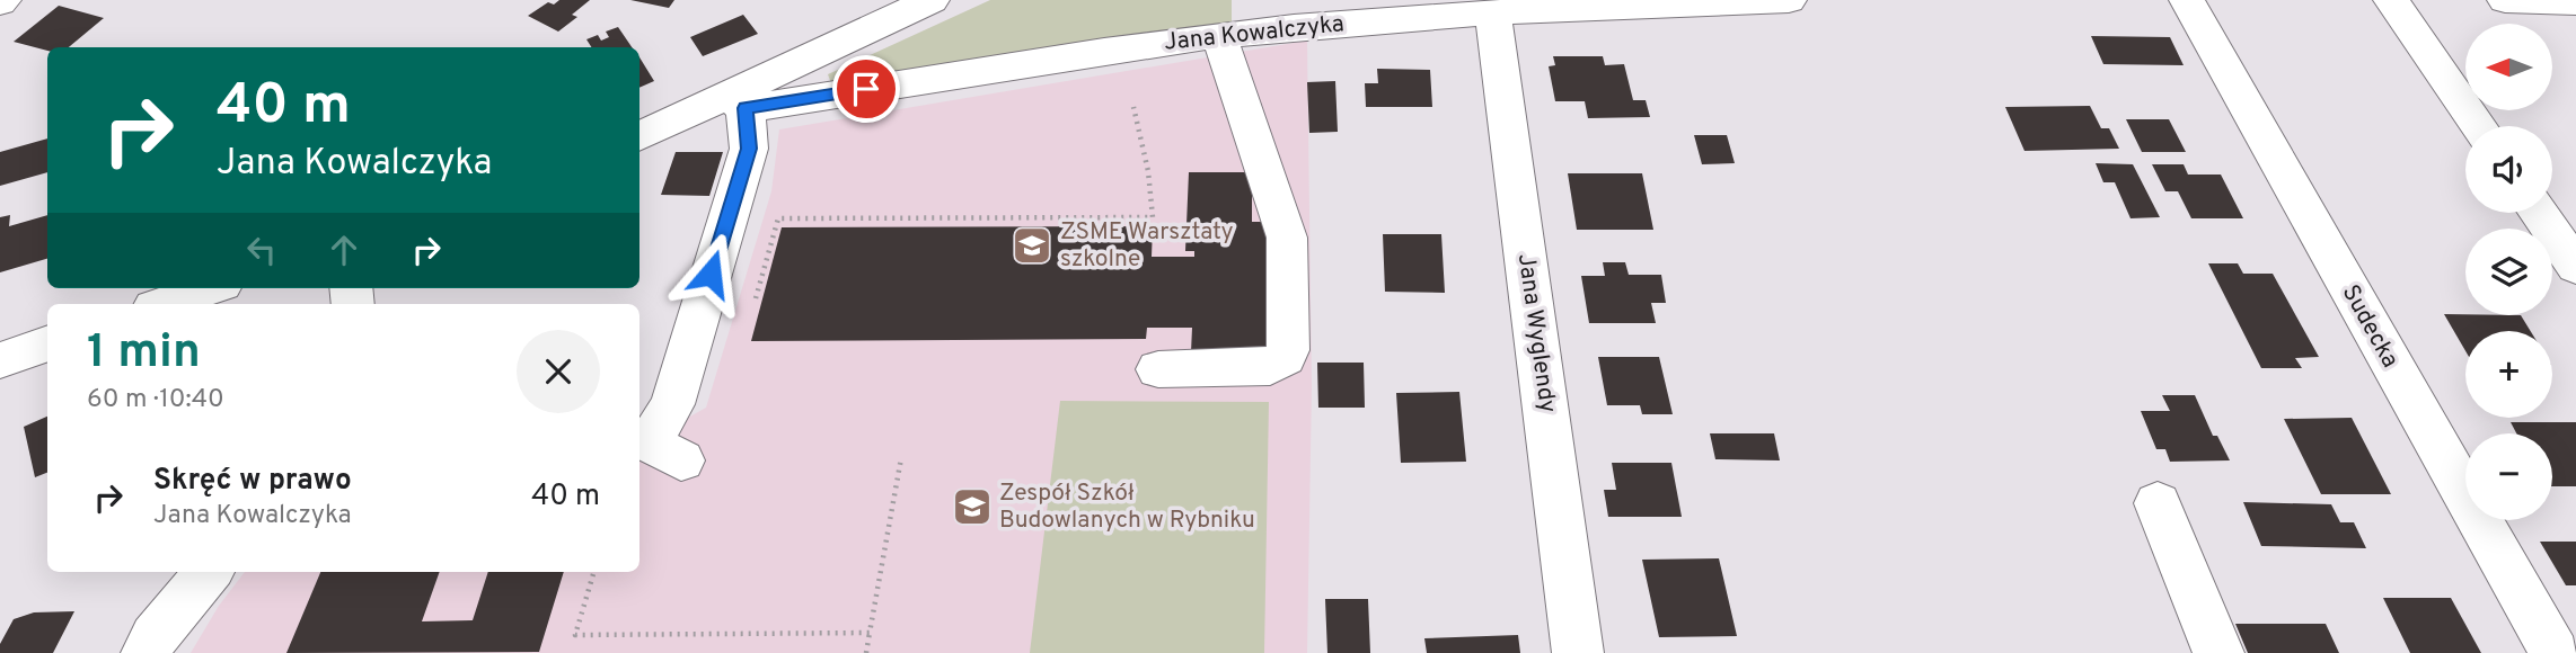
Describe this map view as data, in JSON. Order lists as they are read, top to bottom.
{
  "streets": {
    "street": ["Jana Kowalczyka", "Sudecka", "Jana Wyglendy"]
  },
  "crossings": [
    ["Jana Kowalczyka", "Jana Wyglendy"]
  ],
  "places": {
    "school or university": ["ZSME Warsztaty szkolne", "Zespół Szkół Budowlanych w Rybniku"]
  },
  "north": "left",
  "page": {
    "map_buttons": ["+", "−"],
    "turn": ["40 m", "Jana Kowalczyka"],
    "heading": ["1 min", "60 m · 10:40"],
    "list": [
      {
        "name": "Skręć w prawo",
        "note": "Jana Kowalczyka",
        "value": "40 m"
      }
    ]
  }
}
